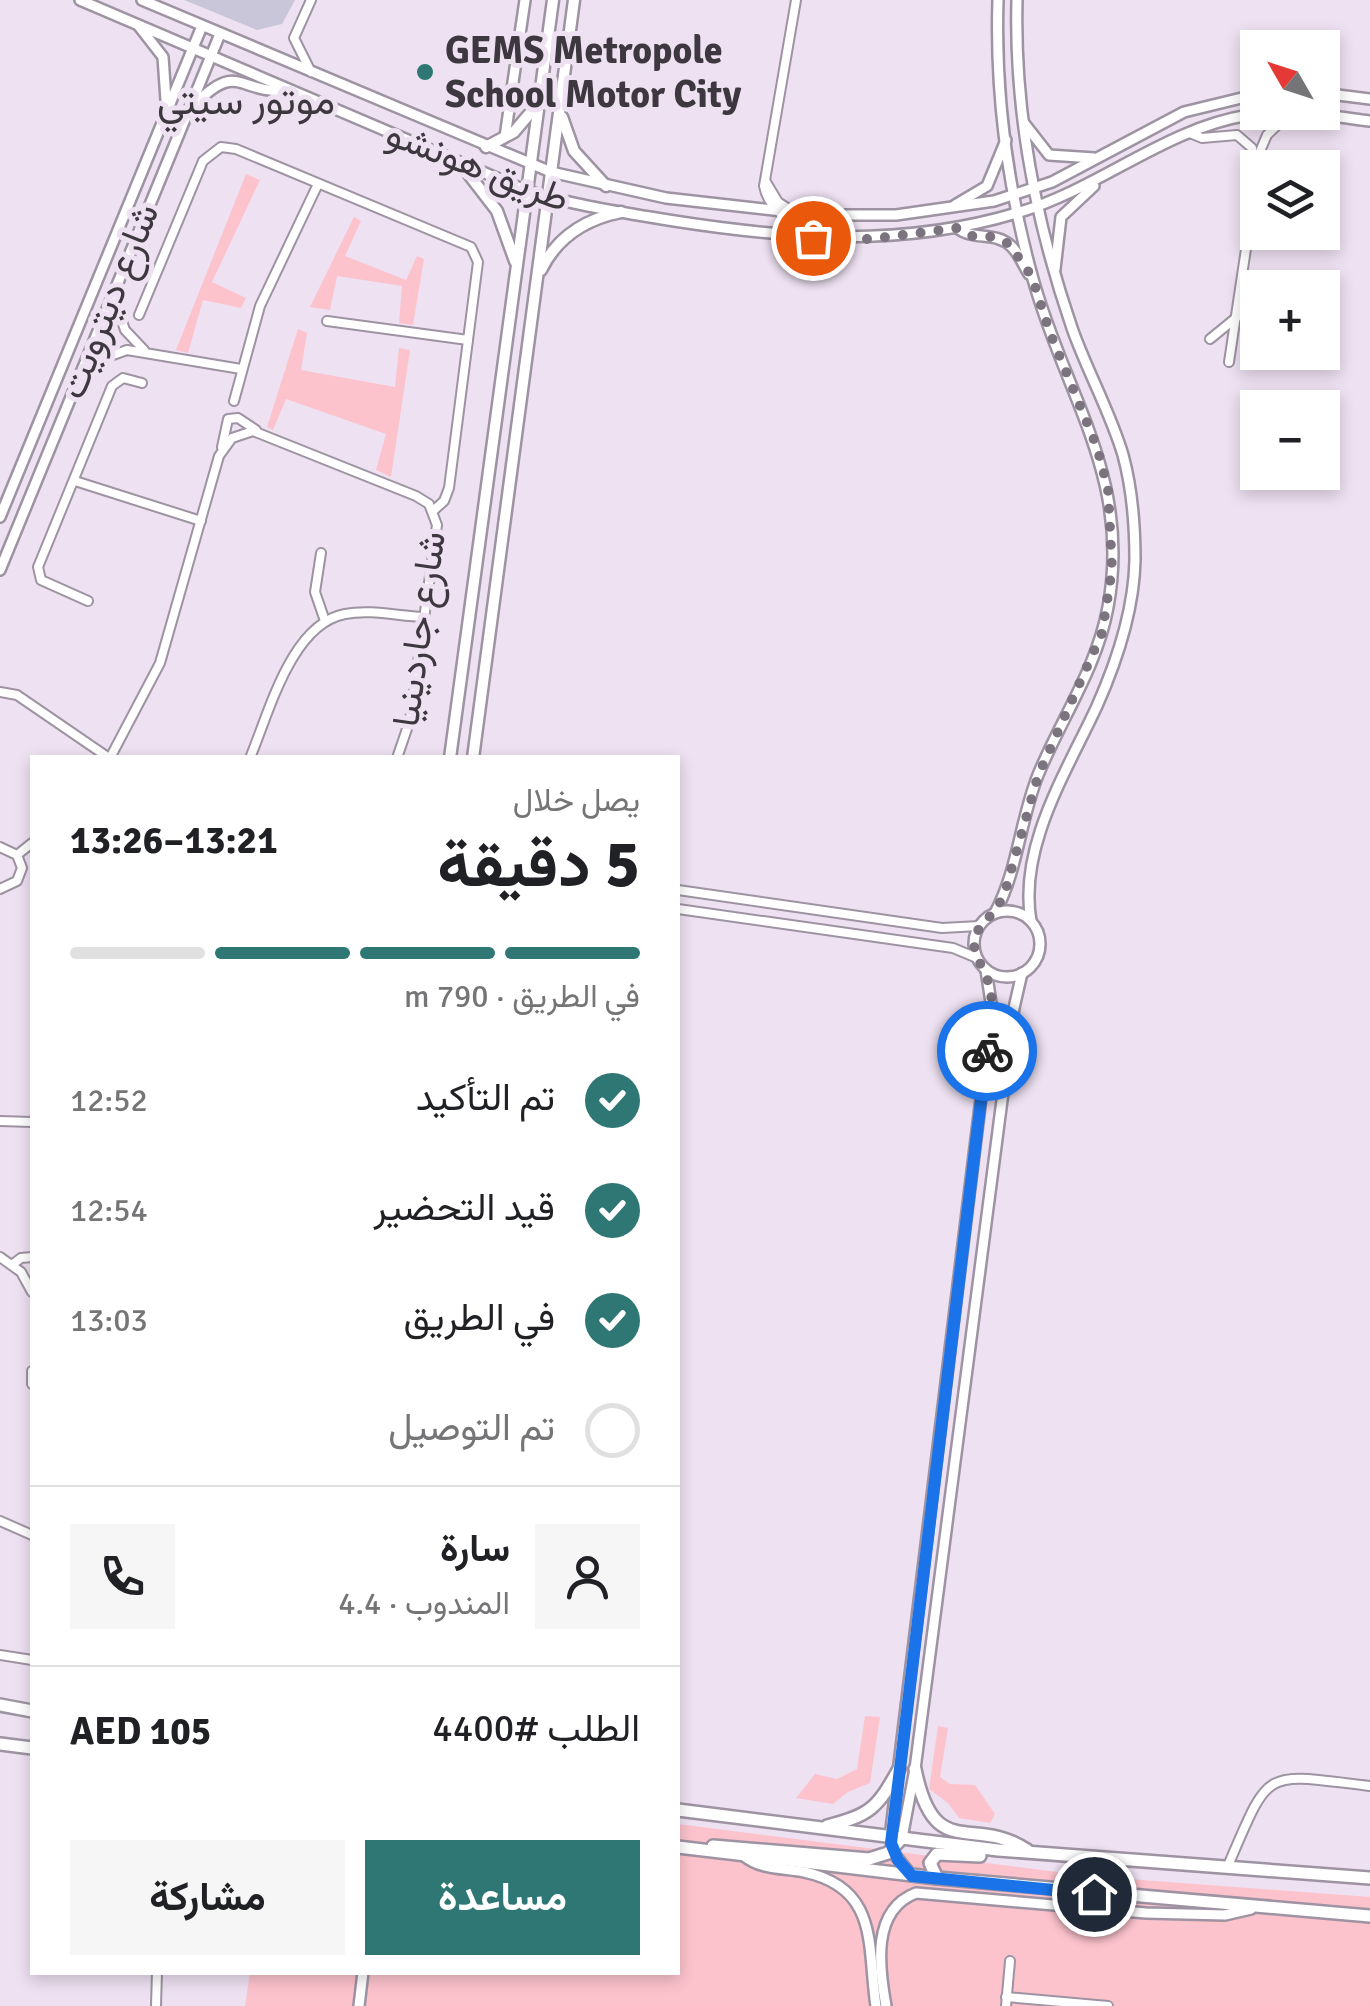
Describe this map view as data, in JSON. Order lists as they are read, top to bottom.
{
  "streets": {
    "street": ["طريق هونشو", "شارع ديترويت", "شارع جاردينيا"]
  },
  "crossings": [
    ["طريق هونشو", "شارع ديترويت"]
  ],
  "districts": ["موتور سيتي"],
  "places": ["GEMS Metropole School Motor City"],
  "north": "top left",
  "page": {
    "map_buttons": ["+", "−"],
    "heading": ["5 دقيقة", "يصل خلال", "13:21–13:26"],
    "panel": [
      "سارة",
      "المندوب · 4.4",
      "الطلب #4400",
      "AED 105"
    ],
    "bar": "في الطريق · 790 m",
    "list": [
      ["تم التأكيد", "12:52"],
      ["قيد التحضير", "12:54"],
      ["في الطريق", "13:03"],
      "تم التوصيل"
    ],
    "buttons": ["مساعدة", "مشاركة"]
  }
}
